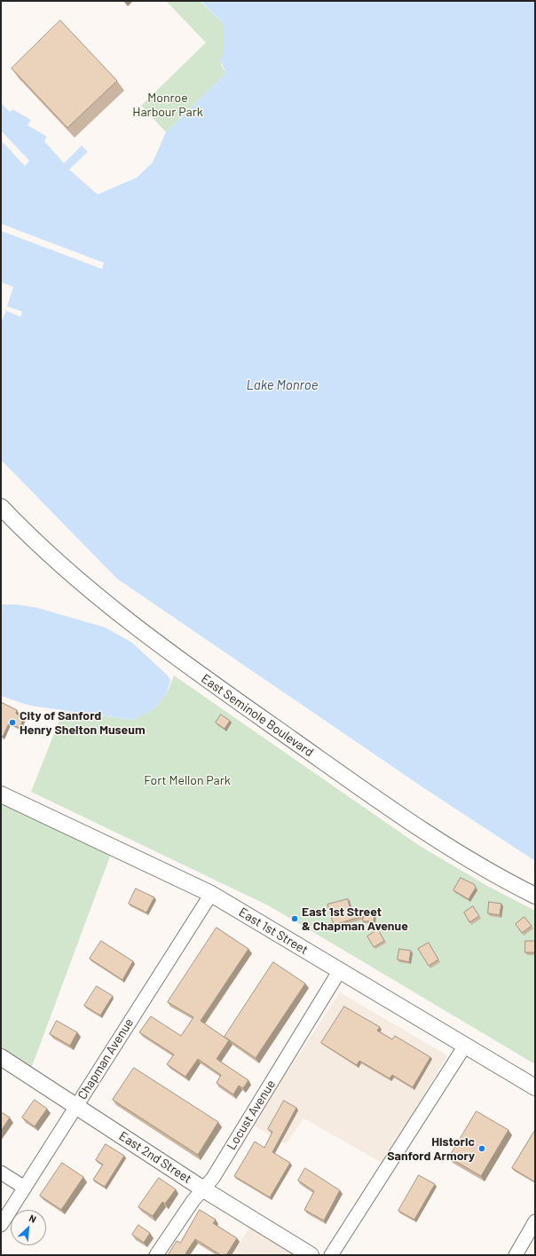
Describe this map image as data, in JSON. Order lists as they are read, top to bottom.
{
  "streets": {
    "street": [
      "East Seminole Boulevard",
      "East 1st Street",
      "Chapman Avenue",
      "Locust Avenue",
      "East 2nd Street"
    ]
  },
  "crossings": [
    ["East 1st Street", "Chapman Avenue"],
    ["East 1st Street", "Locust Avenue"],
    ["Chapman Avenue", "East 2nd Street"],
    ["Locust Avenue", "East 2nd Street"]
  ],
  "water": ["Lake Monroe"],
  "parks": ["Monroe Harbour Park", "Fort Mellon Park"],
  "places": ["City of Sanford Henry Shelton Museum", "East 1st Street & Chapman Avenue", "Historic Sanford Armory"],
  "north": "top right"
}
